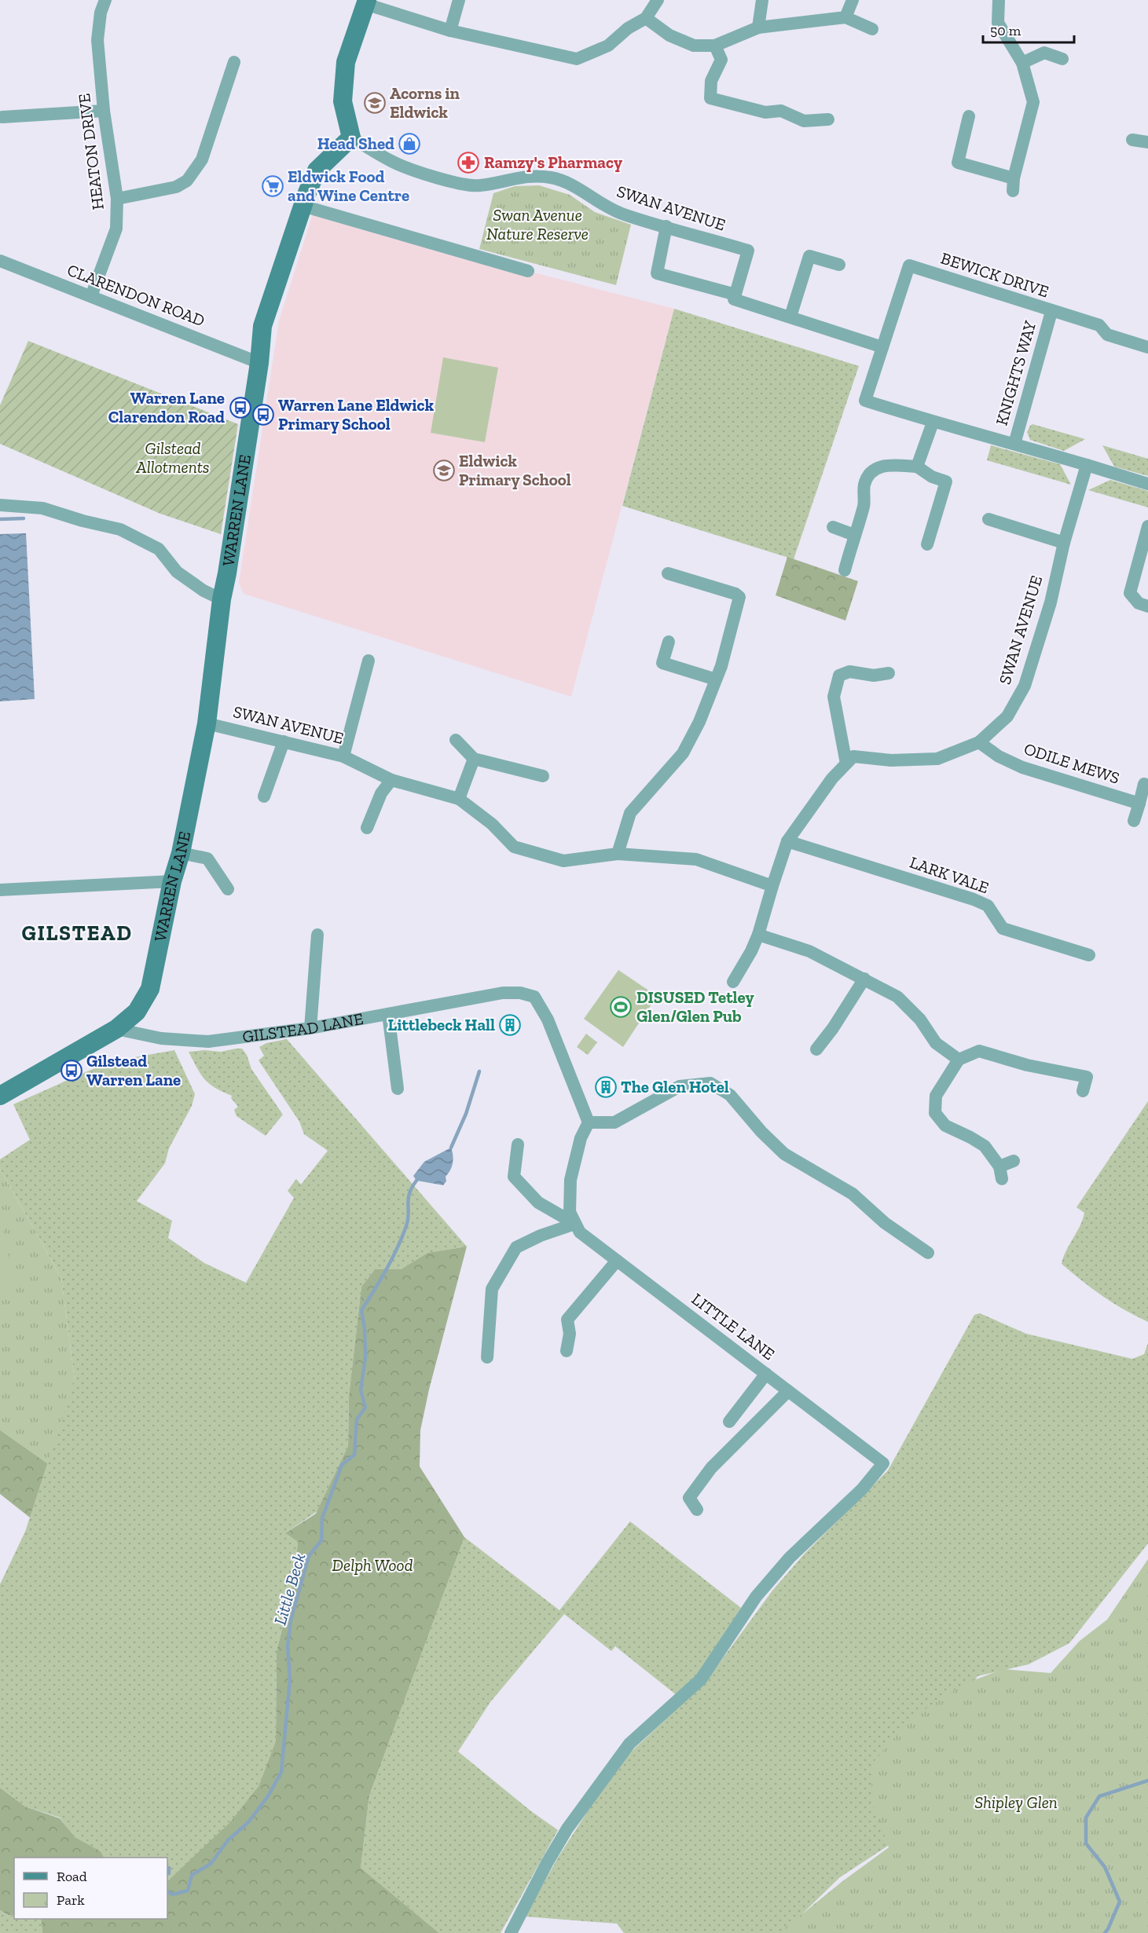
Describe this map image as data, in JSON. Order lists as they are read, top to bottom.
{
  "streets": {
    "street": [
      "HEATON DRIVE",
      "SWAN AVENUE",
      "BEWICK DRIVE",
      "CLARENDON ROAD",
      "KNIGHTS WAY",
      "WARREN LANE",
      "ODILE MEWS",
      "LARK VALE",
      "GILSTEAD LANE",
      "LITTLE LANE"
    ]
  },
  "crossings": [
    ["HEATON DRIVE", "CLARENDON ROAD"],
    ["SWAN AVENUE", "WARREN LANE"],
    ["SWAN AVENUE", "ODILE MEWS"],
    ["BEWICK DRIVE", "KNIGHTS WAY"],
    ["CLARENDON ROAD", "WARREN LANE"],
    ["WARREN LANE", "GILSTEAD LANE"]
  ],
  "districts": ["GILSTEAD"],
  "water": ["Little Beck"],
  "parks": [
    "Swan Avenue Nature Reserve",
    "Gilstead Allotments",
    "Delph Wood",
    "Shipley Glen"
  ],
  "places": {
    "school or university": ["Acorns in Eldwick", "Eldwick Primary School"],
    "shop": ["Head Shed"],
    "pharmacy": ["Ramzy's Pharmacy"],
    "supermarket": ["Eldwick Food and Wine Centre"],
    "bus stop": ["Warren Lane Clarendon Road", "Warren Lane Eldwick Primary School", "Gilstead Warren Lane"],
    "sports": ["DISUSED Tetley Glen/Glen Pub"],
    "building": ["Littlebeck Hall", "The Glen Hotel"]
  },
  "legend": ["Road", "Park"],
  "scale_bar": "50 m"
}
